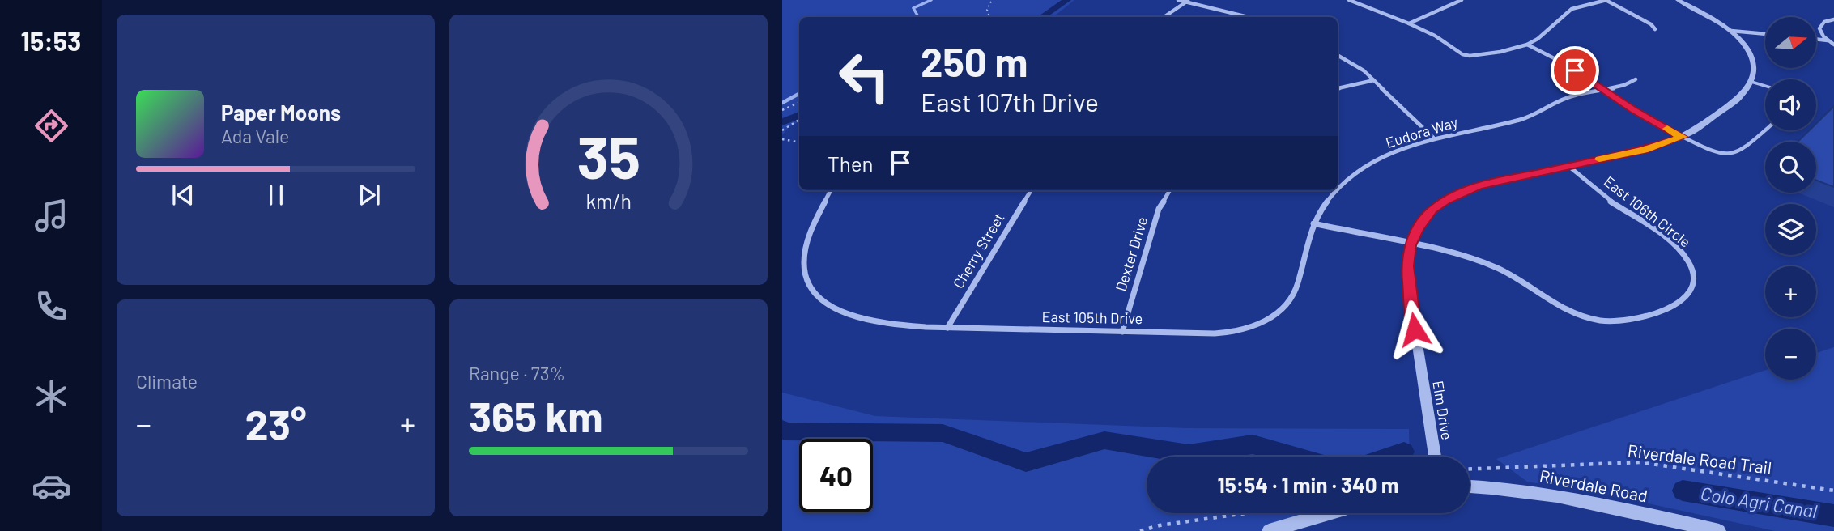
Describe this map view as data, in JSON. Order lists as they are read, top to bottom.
{
  "streets": {
    "street": [
      "Eudora Way",
      "East 106th Circle",
      "Cherry Street",
      "Dexter Drive",
      "East 105th Drive",
      "Elm Drive",
      "Riverdale Road"
    ],
    "path": ["Riverdale Road Trail"]
  },
  "crossings": [
    ["Eudora Way", "East 106th Circle"],
    ["Eudora Way", "East 105th Drive"],
    ["East 106th Circle", "Elm Drive"],
    ["Cherry Street", "East 105th Drive"],
    ["Dexter Drive", "East 105th Drive"]
  ],
  "water": ["Colo Agri Canal"],
  "north": "right",
  "page": {
    "tabs": "15:53",
    "map_buttons": ["+", "−"],
    "turn": ["250 m", "East 107th Drive"],
    "song": ["Paper Moons", "Ada Vale"],
    "then": "Then",
    "tile": [
      "Climate",
      ["Range · 73%", "365 km"]
    ],
    "heat": ["−", "23°", "+"],
    "limit": "40",
    "trip": "15:54 · 1 min · 340 m",
    "gauge": ["35", "km/h"]
  }
}
